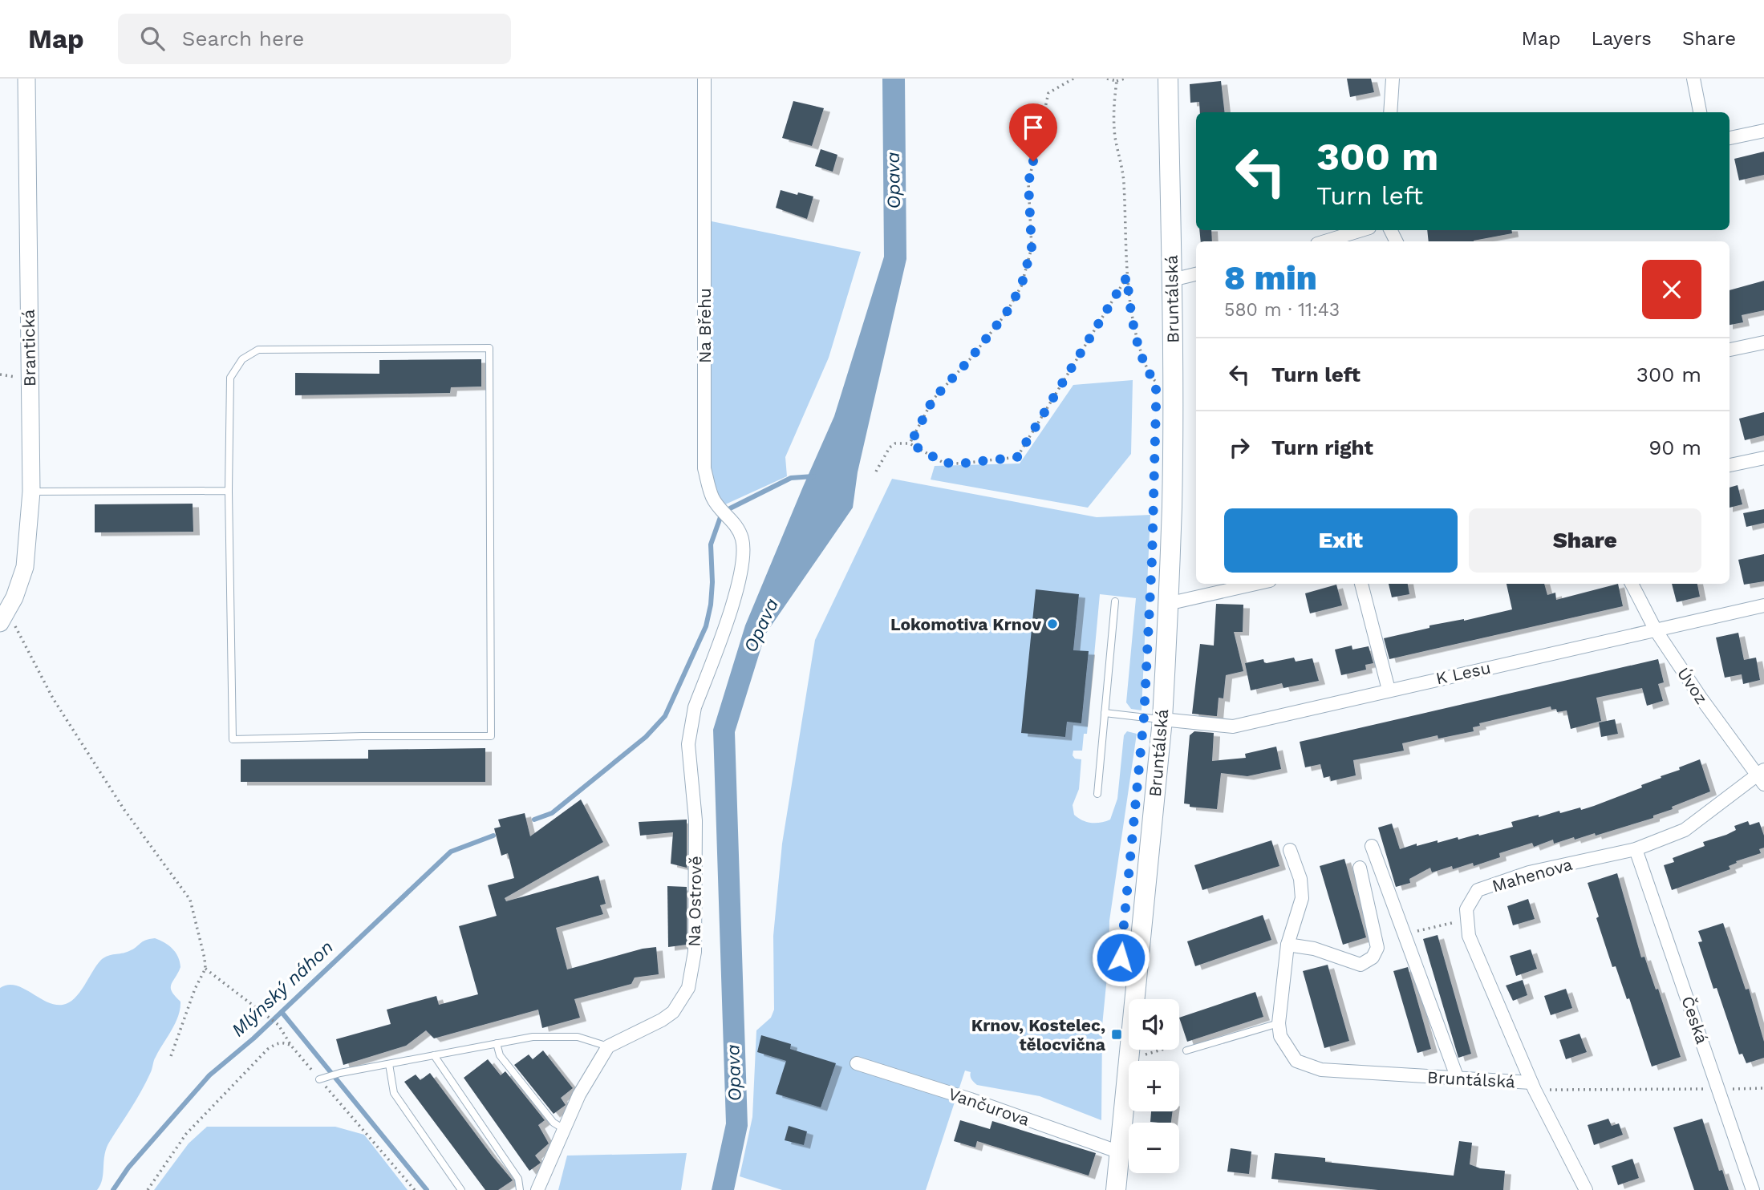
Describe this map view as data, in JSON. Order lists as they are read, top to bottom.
{
  "streets": {
    "main road": ["Bruntálská"],
    "street": [
      "Na Břehu",
      "Brantická",
      "K Lesu",
      "Úvoz",
      "Mahenova",
      "Na Ostrově",
      "Česká",
      "Vančurova"
    ]
  },
  "crossings": [
    ["Bruntálská", "K Lesu"],
    ["Bruntálská", "Vančurova"],
    ["Na Břehu", "Na Ostrově"],
    ["K Lesu", "Úvoz"],
    ["Úvoz", "Mahenova"],
    ["Mahenova", "Česká"]
  ],
  "water": ["Opava", "Mlýnský náhon"],
  "places": {
    "other": ["Lokomotiva Krnov"],
    "transit": ["Krnov, Kostelec, tělocvična"]
  },
  "page": {
    "header": "Map",
    "search": "Search here",
    "nav": ["Map", "Layers", "Share"],
    "turn": ["300 m", "Turn left"],
    "heading": ["8 min", "580 m · 11:43"],
    "list": [
      {
        "name": "Turn left",
        "value": "300 m"
      },
      {
        "name": "Turn right",
        "value": "90 m"
      }
    ],
    "buttons": ["Exit", "Share"],
    "map_buttons": ["+", "−"]
  }
}
